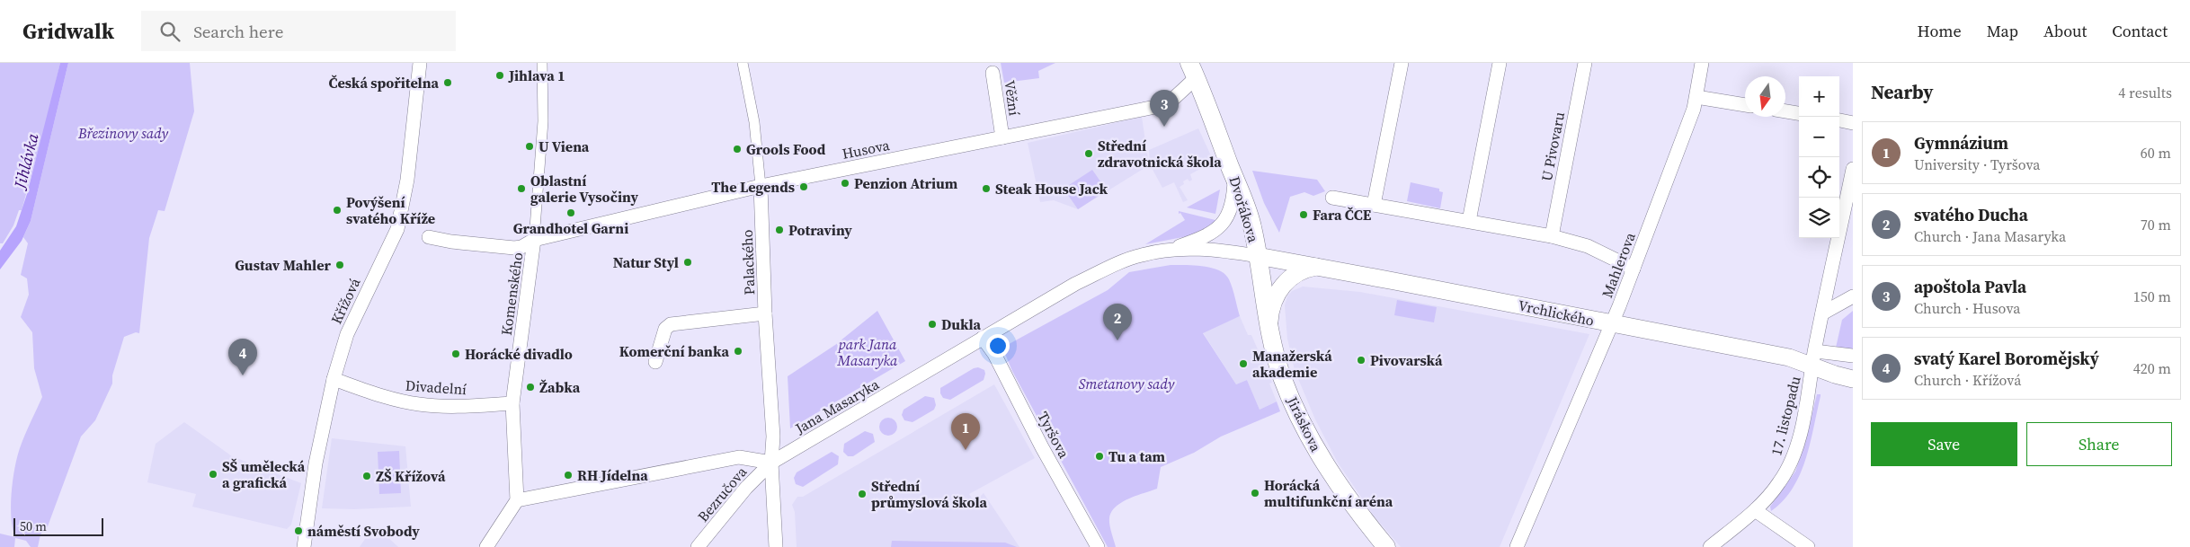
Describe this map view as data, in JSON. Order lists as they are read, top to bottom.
{
  "streets": {
    "main road": ["Dvořákova", "Jiráskova"],
    "street": [
      "Věžní",
      "U Pivovaru",
      "Husova",
      "Palackého",
      "Mahlerova",
      "Komenského",
      "Křížová",
      "Vrchlického",
      "Divadelní",
      "Jana Masaryka",
      "17. listopadu",
      "Tyršova",
      "Bezručova"
    ]
  },
  "crossings": [
    ["Věžní", "Husova"],
    ["Husova", "Dvořákova"],
    ["Husova", "Palackého"],
    ["Husova", "Komenského"],
    ["Dvořákova", "Vrchlického"],
    ["Dvořákova", "Jana Masaryka"],
    ["Dvořákova", "Jiráskova"],
    ["Palackého", "Jana Masaryka"],
    ["Palackého", "Bezručova"],
    ["Mahlerova", "Vrchlického"],
    ["Komenského", "Divadelní"],
    ["Křížová", "Divadelní"],
    ["Vrchlického", "Jana Masaryka"],
    ["Vrchlického", "17. listopadu"],
    ["Vrchlického", "Jiráskova"],
    ["Jana Masaryka", "Jiráskova"],
    ["Jana Masaryka", "Tyršova"],
    ["Jana Masaryka", "Bezručova"]
  ],
  "water": ["Jihlávka"],
  "parks": ["Březinovy sady", "park Jana Masaryka", "Smetanovy sady"],
  "places": [
    "Jihlava 1",
    "Česká spořitelna",
    "U Viena",
    "Grools Food",
    "Střední zdravotnická škola",
    "Penzion Atrium",
    "The Legends",
    "Oblastní galerie Vysočiny",
    "Steak House Jack",
    "Povýšení svatého Kříže",
    "Grandhotel Garni",
    "Fara ČCE",
    "Potraviny",
    "Natur Styl",
    "Gustav Mahler",
    "Dukla",
    "Komerční banka",
    "Horácké divadlo",
    "Pivovarská",
    "Manažerská akademie",
    "Žabka",
    "Tu a tam",
    "SŠ umělecká a grafická",
    "RH Jídelna",
    "ZŠ Křížová",
    "Horácká multifunkční aréna",
    "Střední průmyslová škola",
    "náměstí Svobody"
  ],
  "scale_bar": "50 m",
  "north": "bottom",
  "page": {
    "header": "Gridwalk",
    "search": "Search here",
    "nav": [
      "Home",
      "Map",
      "About",
      "Contact"
    ],
    "heading": ["Nearby", "4 results"],
    "map_buttons": ["+", "−"],
    "pins": [
      "3",
      "2",
      "4",
      "1"
    ],
    "list": [
      {
        "mark": "1",
        "name": "Gymnázium",
        "note": "University · Tyršova",
        "value": "60 m"
      },
      {
        "mark": "2",
        "name": "svatého Ducha",
        "note": "Church · Jana Masaryka",
        "value": "70 m"
      },
      {
        "mark": "3",
        "name": "apoštola Pavla",
        "note": "Church · Husova",
        "value": "150 m"
      },
      {
        "mark": "4",
        "name": "svatý Karel Boromějský",
        "note": "Church · Křížová",
        "value": "420 m"
      }
    ],
    "buttons": ["Save", "Share"],
    "scale": "50 m"
  }
}
